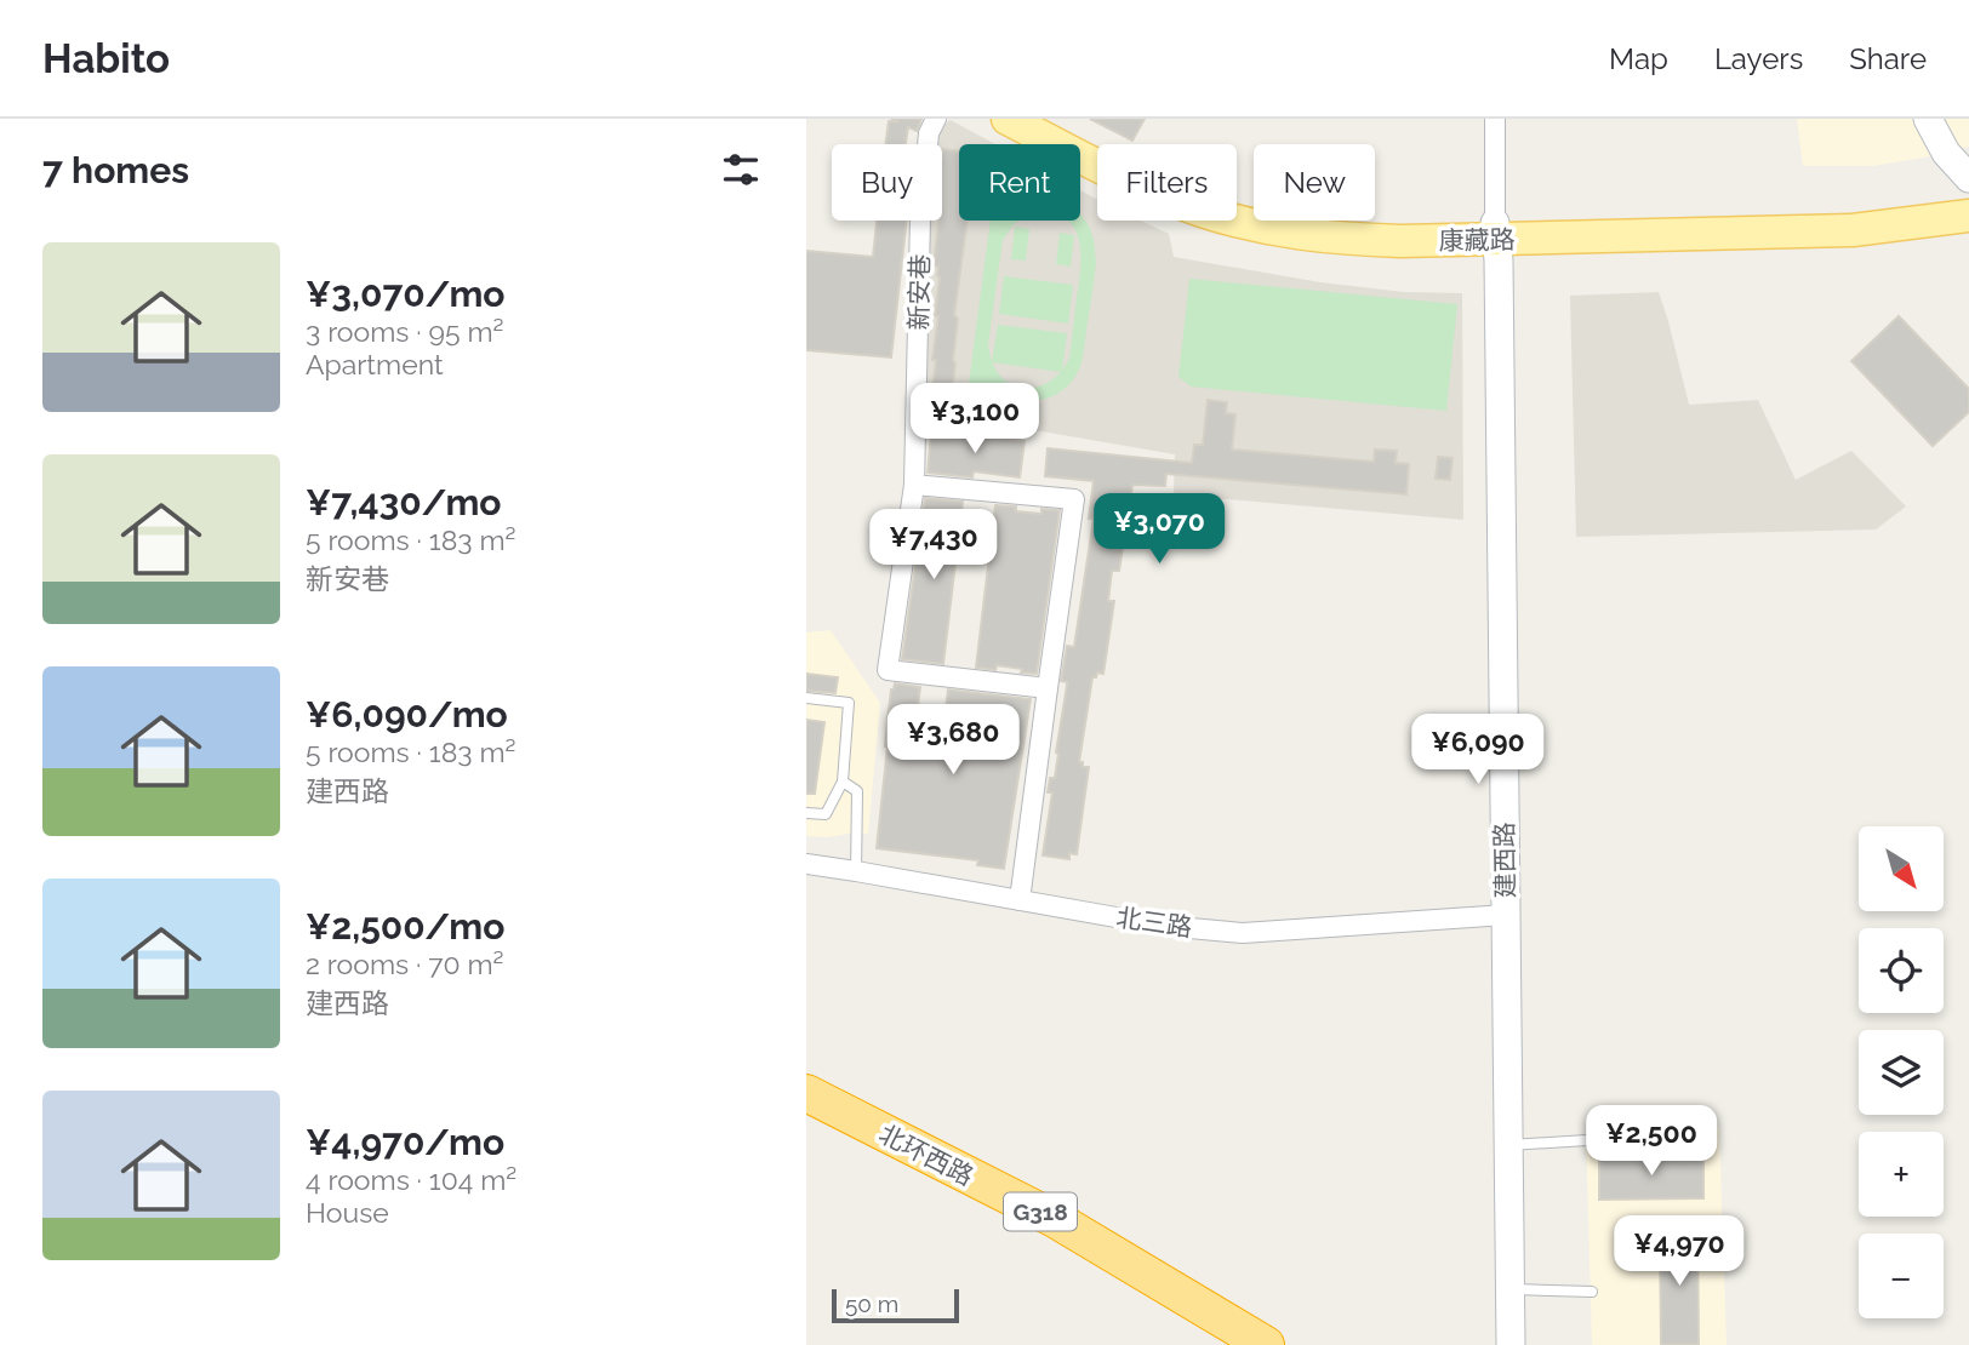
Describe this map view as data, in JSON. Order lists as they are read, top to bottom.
{
  "streets": {
    "highway": ["北环西路", "G318"],
    "main road": ["康藏路"],
    "street": ["新安巷", "建西路", "北三路"]
  },
  "crossings": [
    ["康藏路", "建西路"],
    ["建西路", "北三路"]
  ],
  "scale_bar": "50 m",
  "north": "bottom right",
  "page": {
    "header": "Habito",
    "nav": ["Map", "Layers", "Share"],
    "heading": "7 homes",
    "chip": [
      "Buy",
      "Rent",
      "Filters",
      "New"
    ],
    "list": [
      {
        "name": "¥3,070/mo",
        "note": "3 rooms · 95 m² · Apartment"
      },
      {
        "name": "¥7,430/mo",
        "note": "5 rooms · 183 m² · 新安巷"
      },
      {
        "name": "¥6,090/mo",
        "note": "5 rooms · 183 m² · 建西路"
      },
      {
        "name": "¥2,500/mo",
        "note": "2 rooms · 70 m² · 建西路"
      },
      {
        "name": "¥4,970/mo",
        "note": "4 rooms · 104 m² · House"
      }
    ],
    "price": [
      "¥3,100",
      "¥3,070",
      "¥7,430",
      "¥3,680",
      "¥6,090",
      "¥2,500",
      "¥4,970"
    ],
    "map_buttons": ["+", "−"],
    "scale": "50 m"
  }
}
